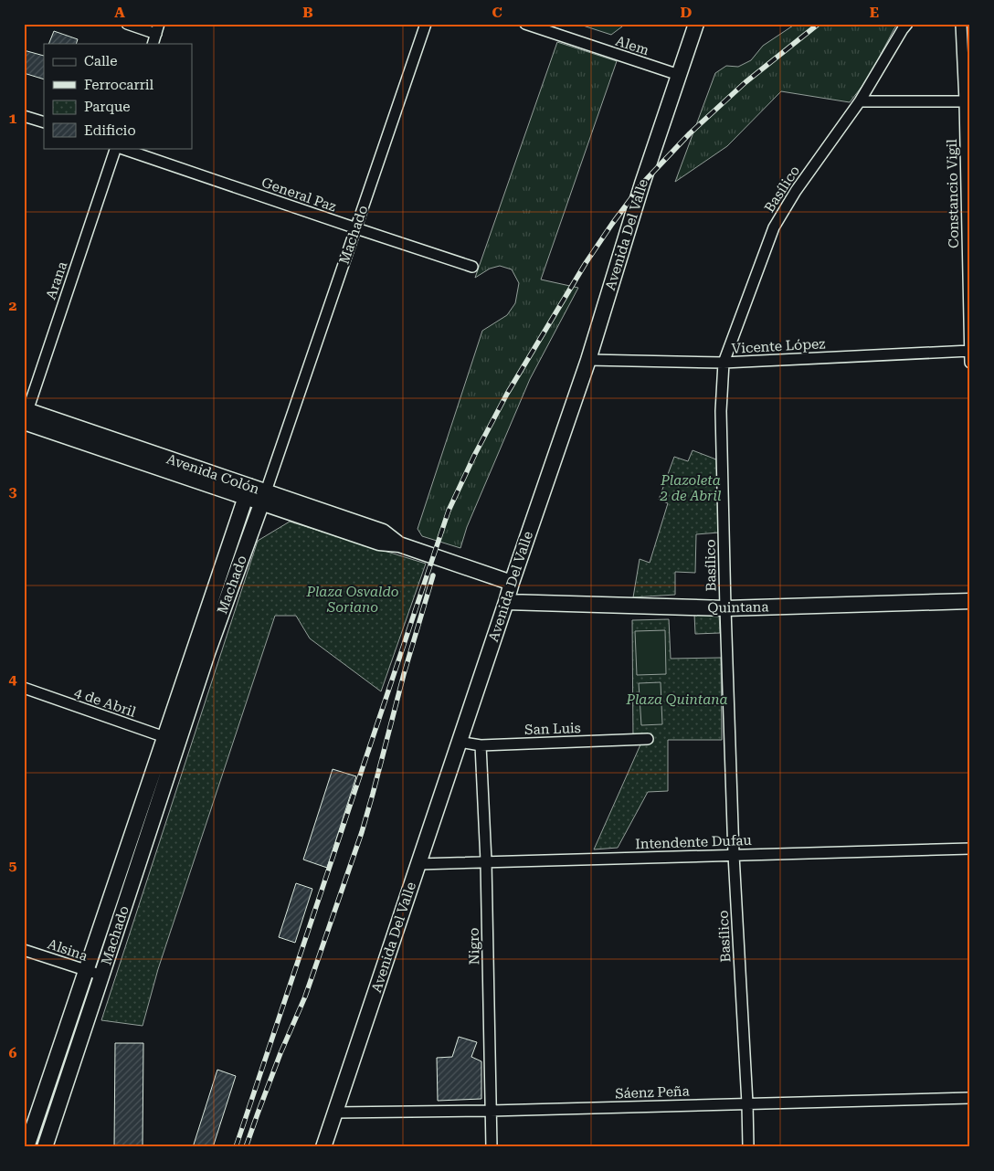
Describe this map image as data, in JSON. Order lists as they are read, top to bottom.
{
  "streets": {
    "street": [
      "Alem",
      "Basílico",
      "Constancio Vigil",
      "General Paz",
      "Machado",
      "Avenida Del Valle",
      "Arana",
      "Vicente López",
      "Avenida Colón",
      "Quintana",
      "4 de Abril",
      "San Luis",
      "Intendente Dufau",
      "Nigro",
      "Alsina",
      "Sáenz Peña"
    ]
  },
  "crossings": [
    ["Alem", "Avenida Del Valle"],
    ["Basílico", "Vicente López"],
    ["Basílico", "Quintana"],
    ["Basílico", "Intendente Dufau"],
    ["Basílico", "Sáenz Peña"],
    ["Constancio Vigil", "Vicente López"],
    ["General Paz", "Machado"],
    ["Machado", "Avenida Colón"],
    ["Machado", "4 de Abril"],
    ["Machado", "Alsina"],
    ["Avenida Del Valle", "Vicente López"],
    ["Avenida Del Valle", "Avenida Colón"],
    ["Avenida Del Valle", "Quintana"],
    ["Avenida Del Valle", "San Luis"],
    ["Avenida Del Valle", "Intendente Dufau"],
    ["Avenida Del Valle", "Sáenz Peña"],
    ["Arana", "Avenida Colón"],
    ["San Luis", "Nigro"],
    ["Intendente Dufau", "Nigro"],
    ["Nigro", "Sáenz Peña"]
  ],
  "parks": ["Plazoleta 2 de Abril", "Plaza Osvaldo Soriano", "Plaza Quintana"],
  "legend": [
    "Calle",
    "Ferrocarril",
    "Parque",
    "Edificio"
  ],
  "grid": {
    "columns": [
      "A",
      "B",
      "C",
      "D",
      "E"
    ],
    "rows": [
      "1",
      "2",
      "3",
      "4",
      "5",
      "6"
    ]
  }
}
